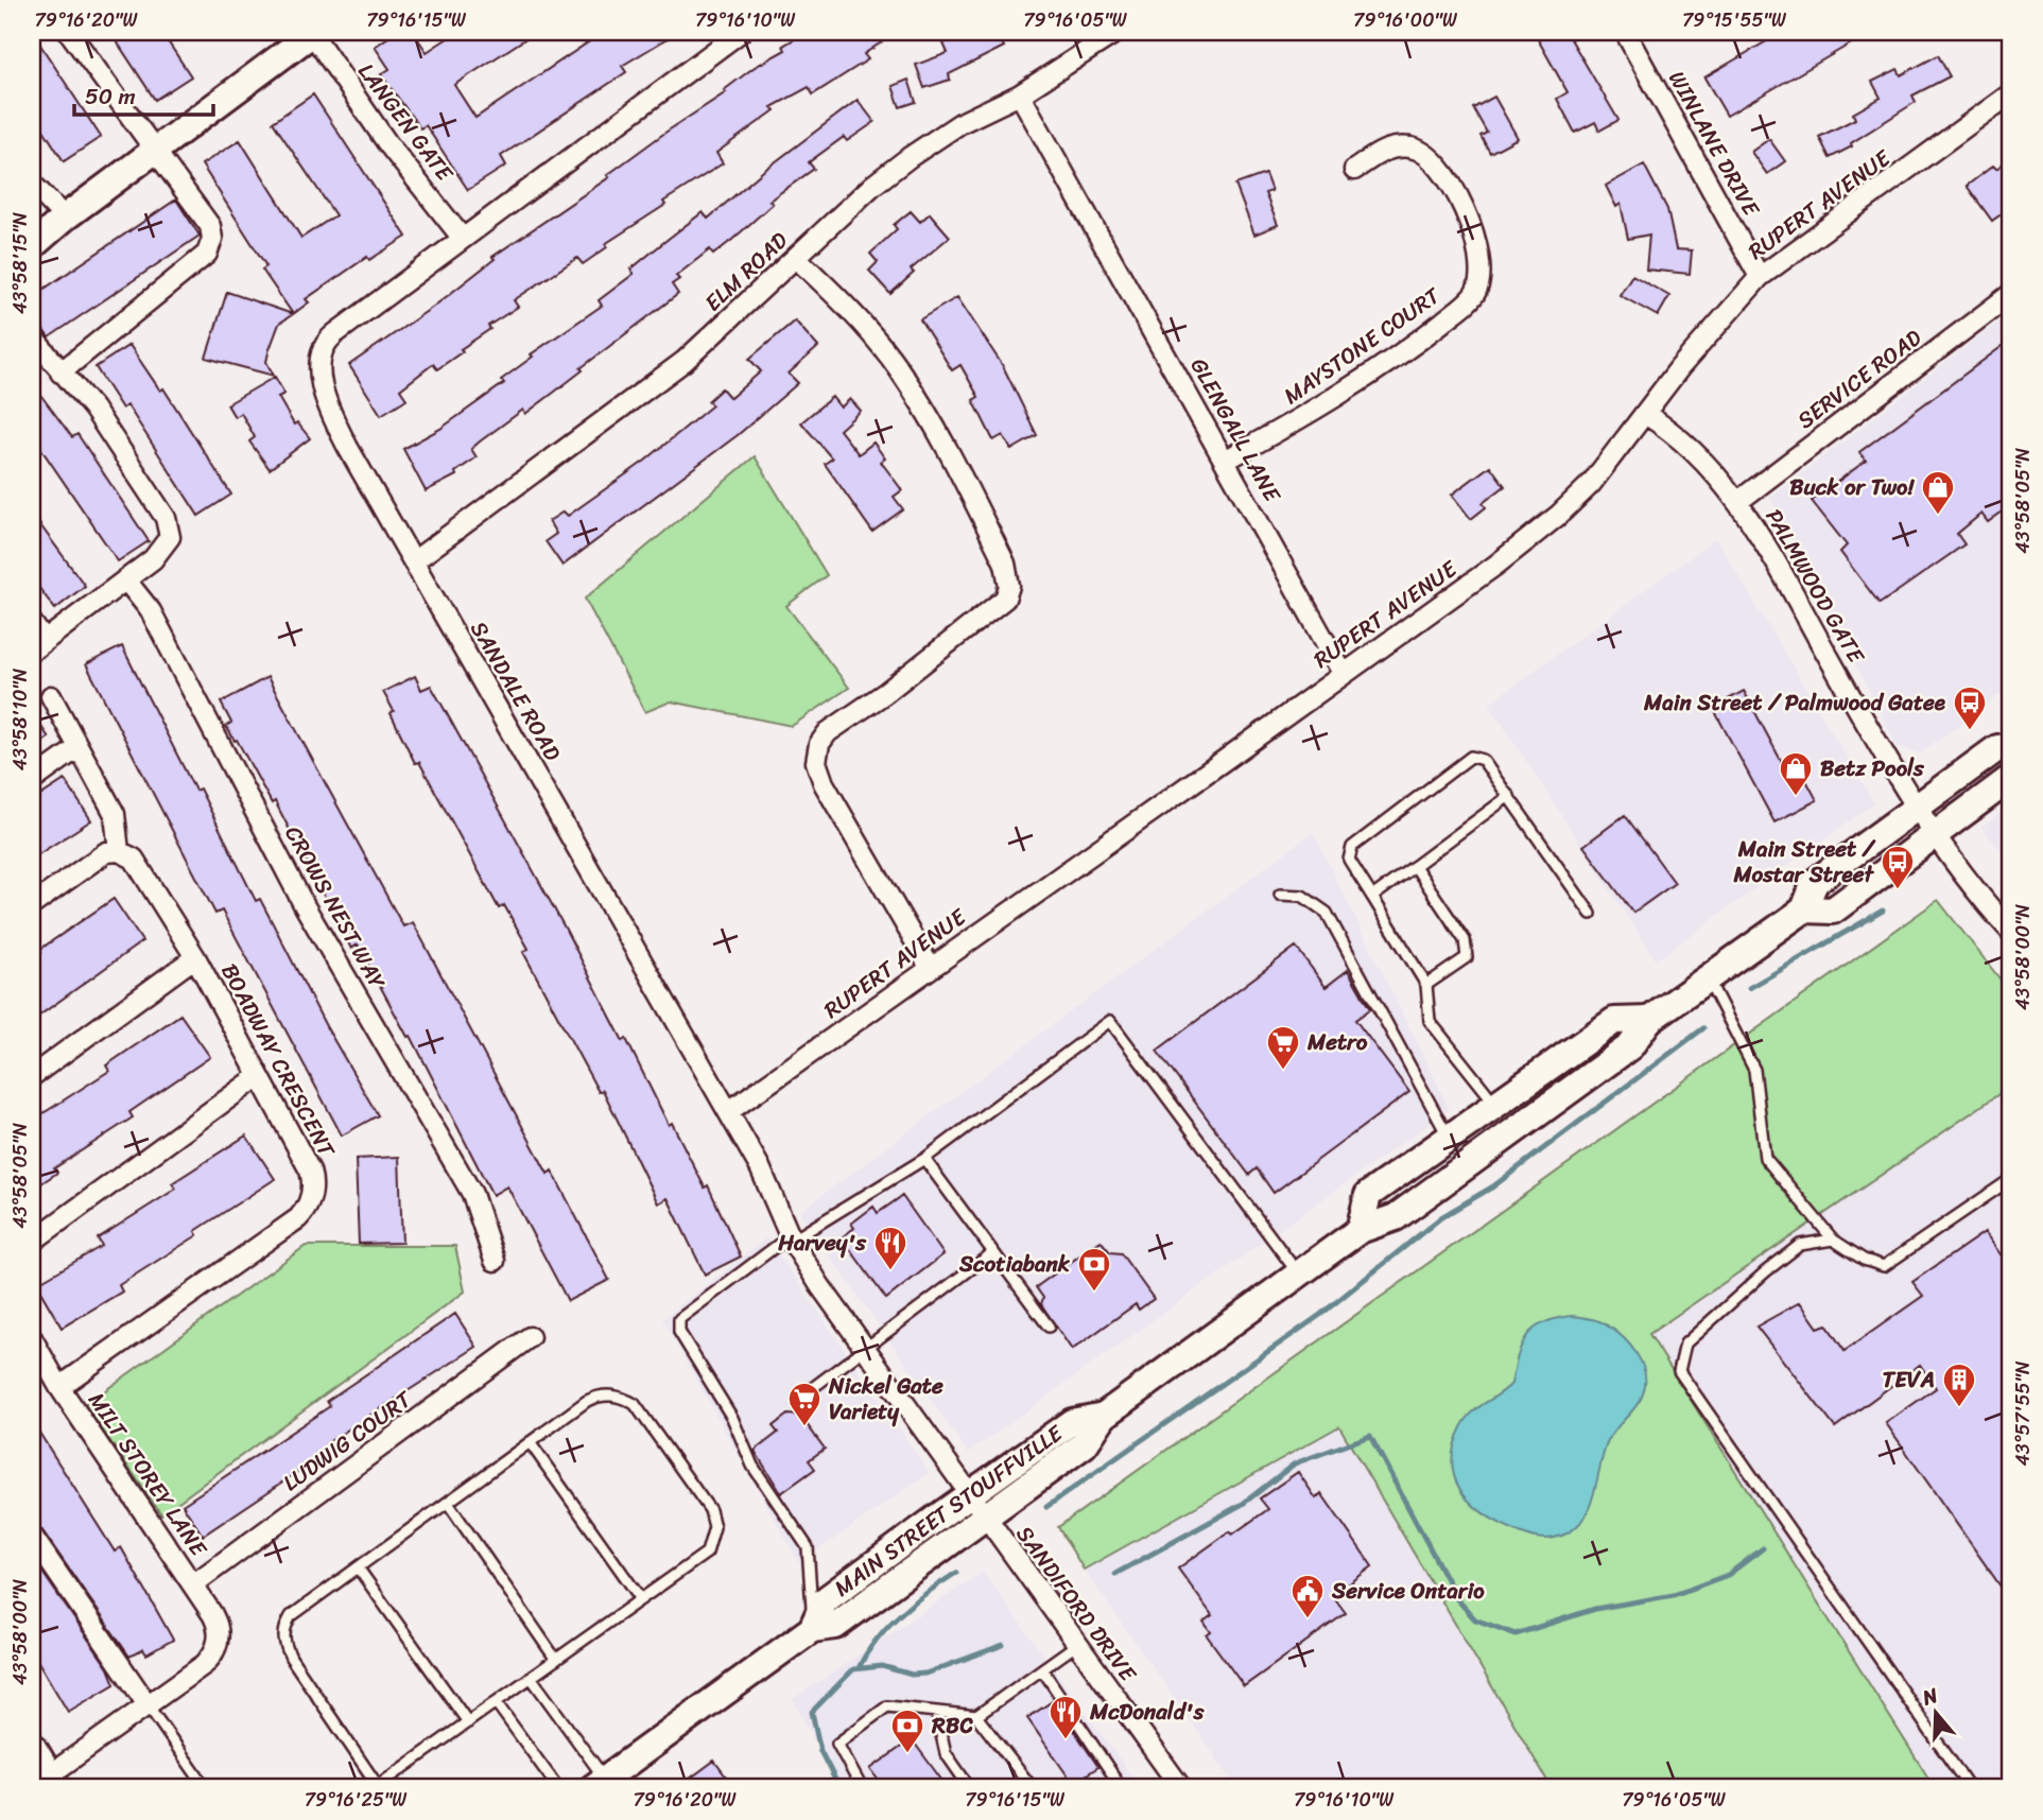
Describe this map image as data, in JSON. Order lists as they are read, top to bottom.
{
  "streets": {
    "main road": ["MAIN STREET STOUFFVILLE"],
    "street": [
      "LANGEN GATE",
      "WINLANE DRIVE",
      "RUPERT AVENUE",
      "ELM ROAD",
      "MAYSTONE COURT",
      "SERVICE ROAD",
      "GLENGALL LANE",
      "PALMWOOD GATE",
      "SANDALE ROAD",
      "CROWS NEST WAY",
      "BOADWAY CRESCENT",
      "LUDWIG COURT",
      "MILT STOREY LANE",
      "SANDIFORD DRIVE"
    ]
  },
  "crossings": [
    ["LANGEN GATE", "SANDALE ROAD"],
    ["WINLANE DRIVE", "RUPERT AVENUE"],
    ["RUPERT AVENUE", "GLENGALL LANE"],
    ["RUPERT AVENUE", "PALMWOOD GATE"],
    ["RUPERT AVENUE", "SANDALE ROAD"],
    ["ELM ROAD", "GLENGALL LANE"],
    ["ELM ROAD", "SANDALE ROAD"],
    ["MAYSTONE COURT", "GLENGALL LANE"],
    ["SERVICE ROAD", "PALMWOOD GATE"],
    ["PALMWOOD GATE", "MAIN STREET STOUFFVILLE"],
    ["SANDALE ROAD", "MAIN STREET STOUFFVILLE"],
    ["SANDALE ROAD", "SANDIFORD DRIVE"],
    ["BOADWAY CRESCENT", "MILT STOREY LANE"],
    ["LUDWIG COURT", "MILT STOREY LANE"],
    ["MAIN STREET STOUFFVILLE", "SANDIFORD DRIVE"]
  ],
  "places": {
    "shop": ["Buck or Two!", "Betz Pools"],
    "bus stop": ["Main Street / Palmwood Gatee", "Main Street / Mostar Street"],
    "supermarket": ["Metro", "Nickel Gate Variety"],
    "restaurant": ["Harvey's", "McDonald's"],
    "bank": ["Scotiabank", "RBC"],
    "building": ["TEVA"],
    "public building": ["Service Ontario"]
  },
  "scale_bar": "50 m",
  "north": "top",
  "coordinates": [
    "79°16'20\"W",
    "79°16'15\"W",
    "79°16'10\"W",
    "79°16'05\"W",
    "79°16'00\"W",
    "79°15'55\"W",
    "43°58'15\"N",
    "43°58'05\"N",
    "43°58'10\"N",
    "43°58'00\"N",
    "43°57'55\"N",
    "79°16'25\"W"
  ]
}
